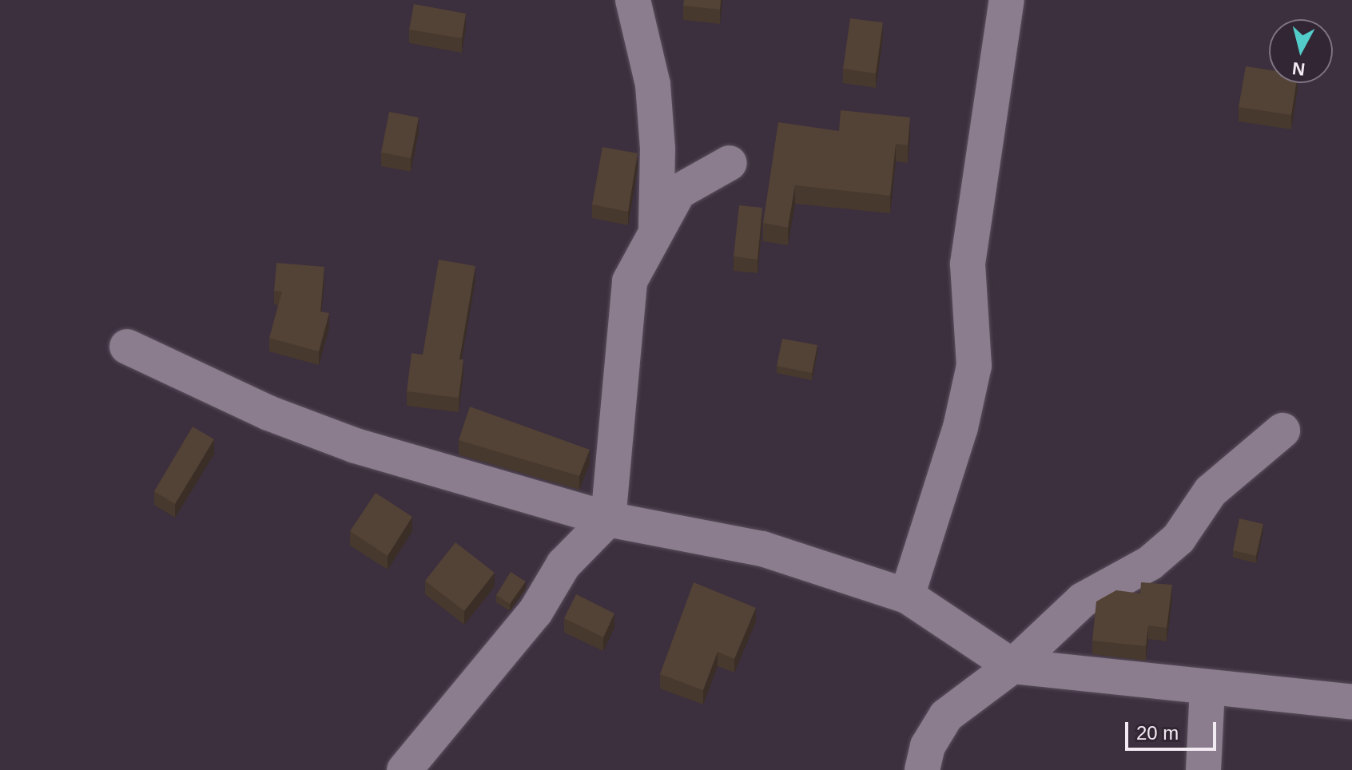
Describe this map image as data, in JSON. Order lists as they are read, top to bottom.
{
  "scale_bar": "20 m",
  "north": "bottom"
}
